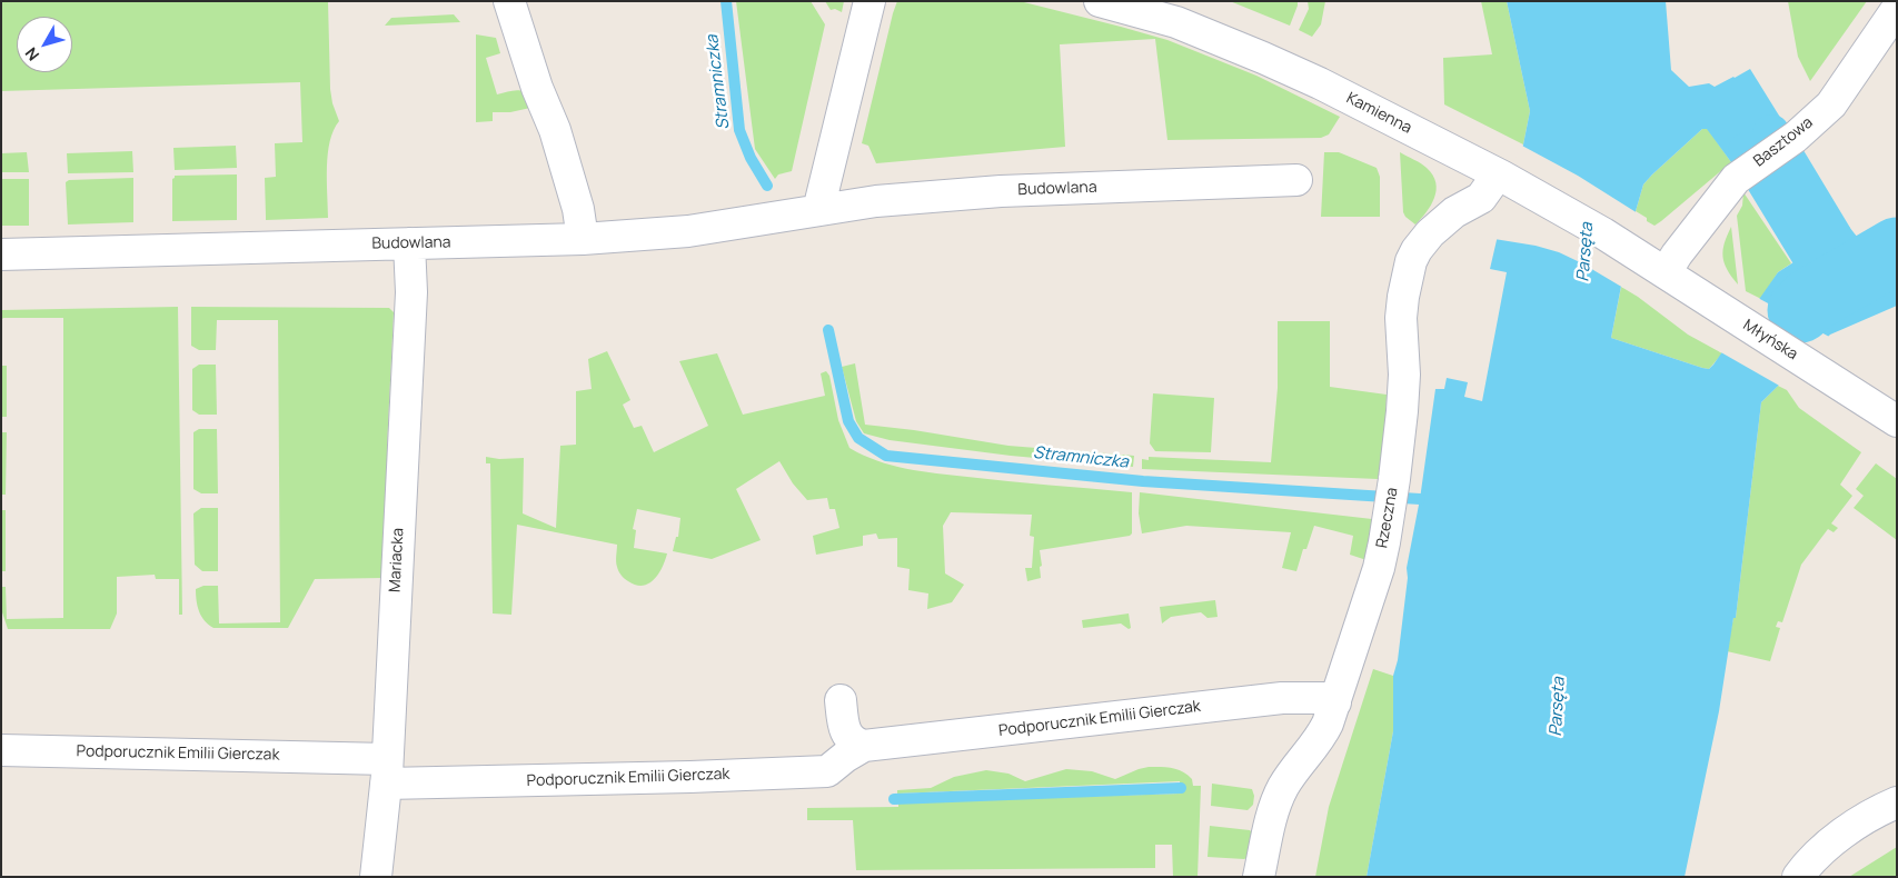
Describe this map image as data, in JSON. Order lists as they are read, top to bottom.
{
  "streets": {
    "street": [
      "Kamienna",
      "Basztowa",
      "Budowlana",
      "Młyńska",
      "Rzeczna",
      "Mariacka",
      "Podporucznik Emilii Gierczak"
    ]
  },
  "crossings": [
    ["Kamienna", "Basztowa"],
    ["Kamienna", "Młyńska"],
    ["Kamienna", "Rzeczna"],
    ["Basztowa", "Młyńska"],
    ["Budowlana", "Mariacka"],
    ["Rzeczna", "Podporucznik Emilii Gierczak"],
    ["Mariacka", "Podporucznik Emilii Gierczak"]
  ],
  "water": ["Stramniczka", "Parsęta"],
  "north": "bottom left"
}
